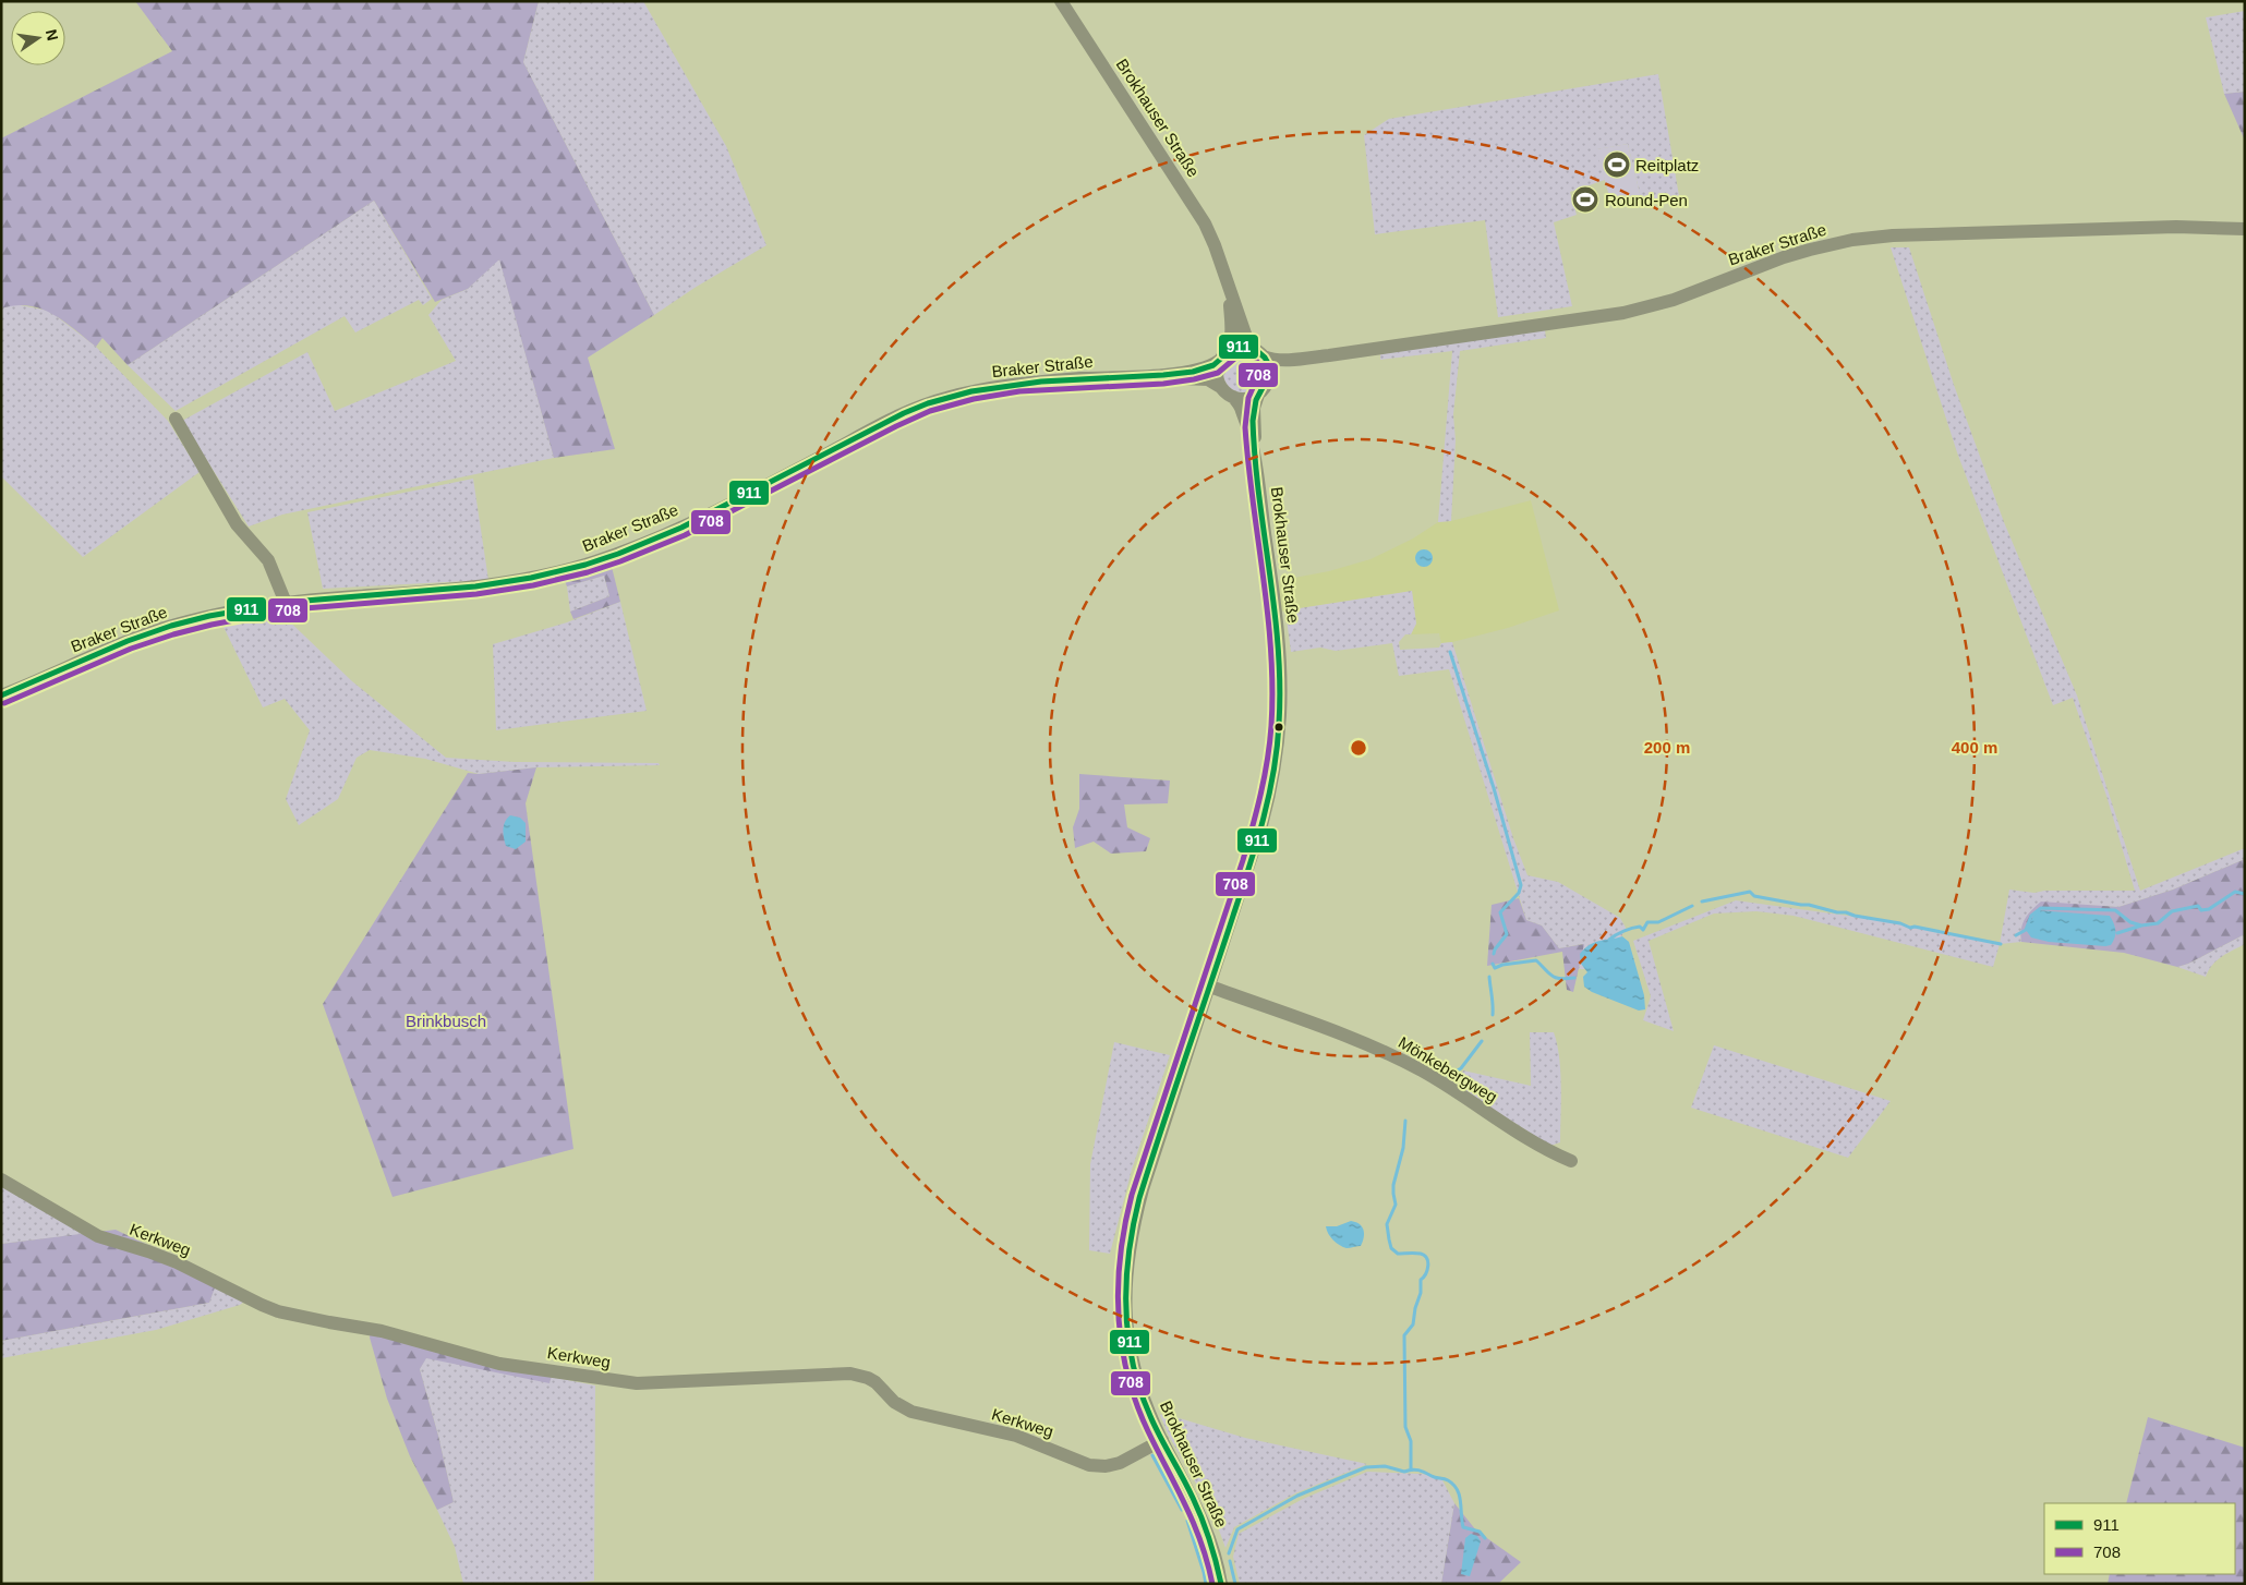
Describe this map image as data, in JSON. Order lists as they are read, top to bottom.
{
  "streets": {
    "street": [
      "Brokhauser Straße",
      "Braker Straße",
      "Mönkebergweg",
      "Kerkweg"
    ]
  },
  "crossings": [
    ["Brokhauser Straße", "Braker Straße"],
    ["Brokhauser Straße", "Mönkebergweg"],
    ["Brokhauser Straße", "Kerkweg"]
  ],
  "parks": ["Brinkbusch"],
  "places": {
    "sports": ["Reitplatz", "Round-Pen"]
  },
  "lines": ["transit line 911", "transit line 708"],
  "legend": ["911", "708"],
  "north": "right",
  "rings": ["200 m", "400 m"]
}
